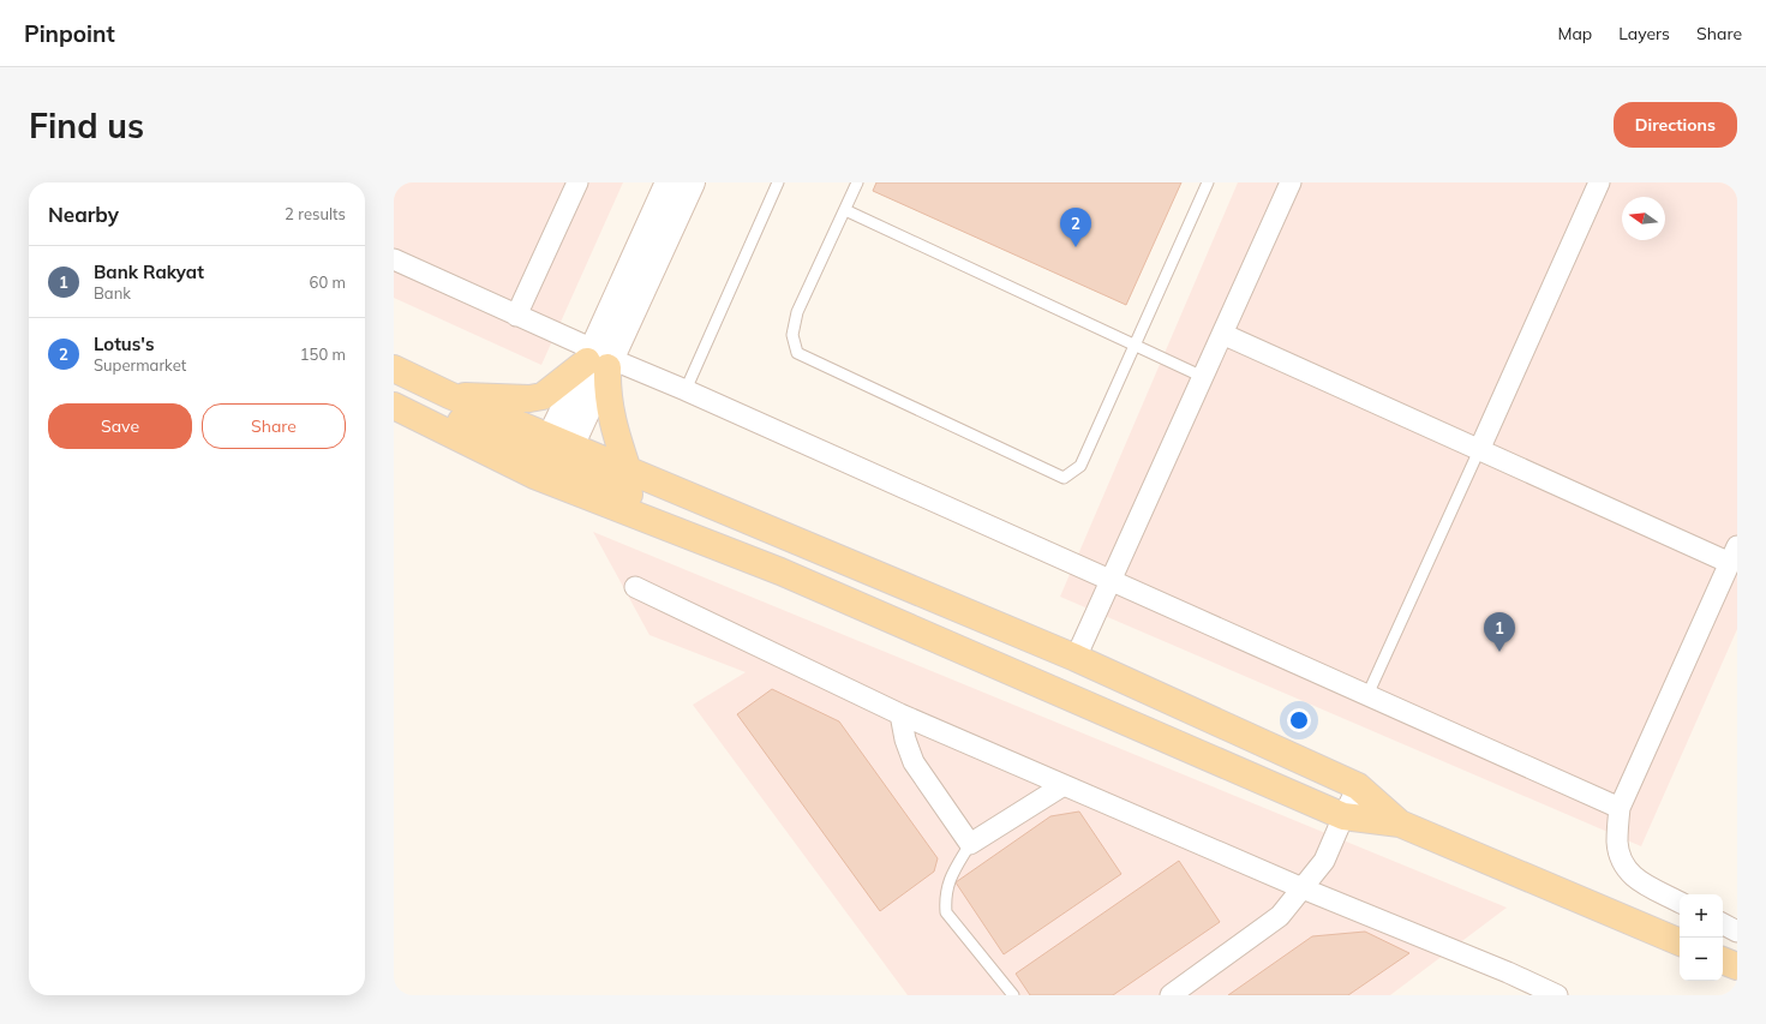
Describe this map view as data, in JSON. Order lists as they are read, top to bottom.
{
  "north": "left",
  "page": {
    "header": "Pinpoint",
    "nav": ["Map", "Layers", "Share"],
    "buttons": [
      "Directions",
      ["Save", "Share"]
    ],
    "title": "Find us",
    "heading": ["Nearby", "2 results"],
    "pins": ["2", "1"],
    "list": [
      {
        "mark": "1",
        "name": "Bank Rakyat",
        "note": "Bank",
        "value": "60 m"
      },
      {
        "mark": "2",
        "name": "Lotus's",
        "note": "Supermarket",
        "value": "150 m"
      }
    ],
    "map_buttons": ["+", "−"]
  }
}
